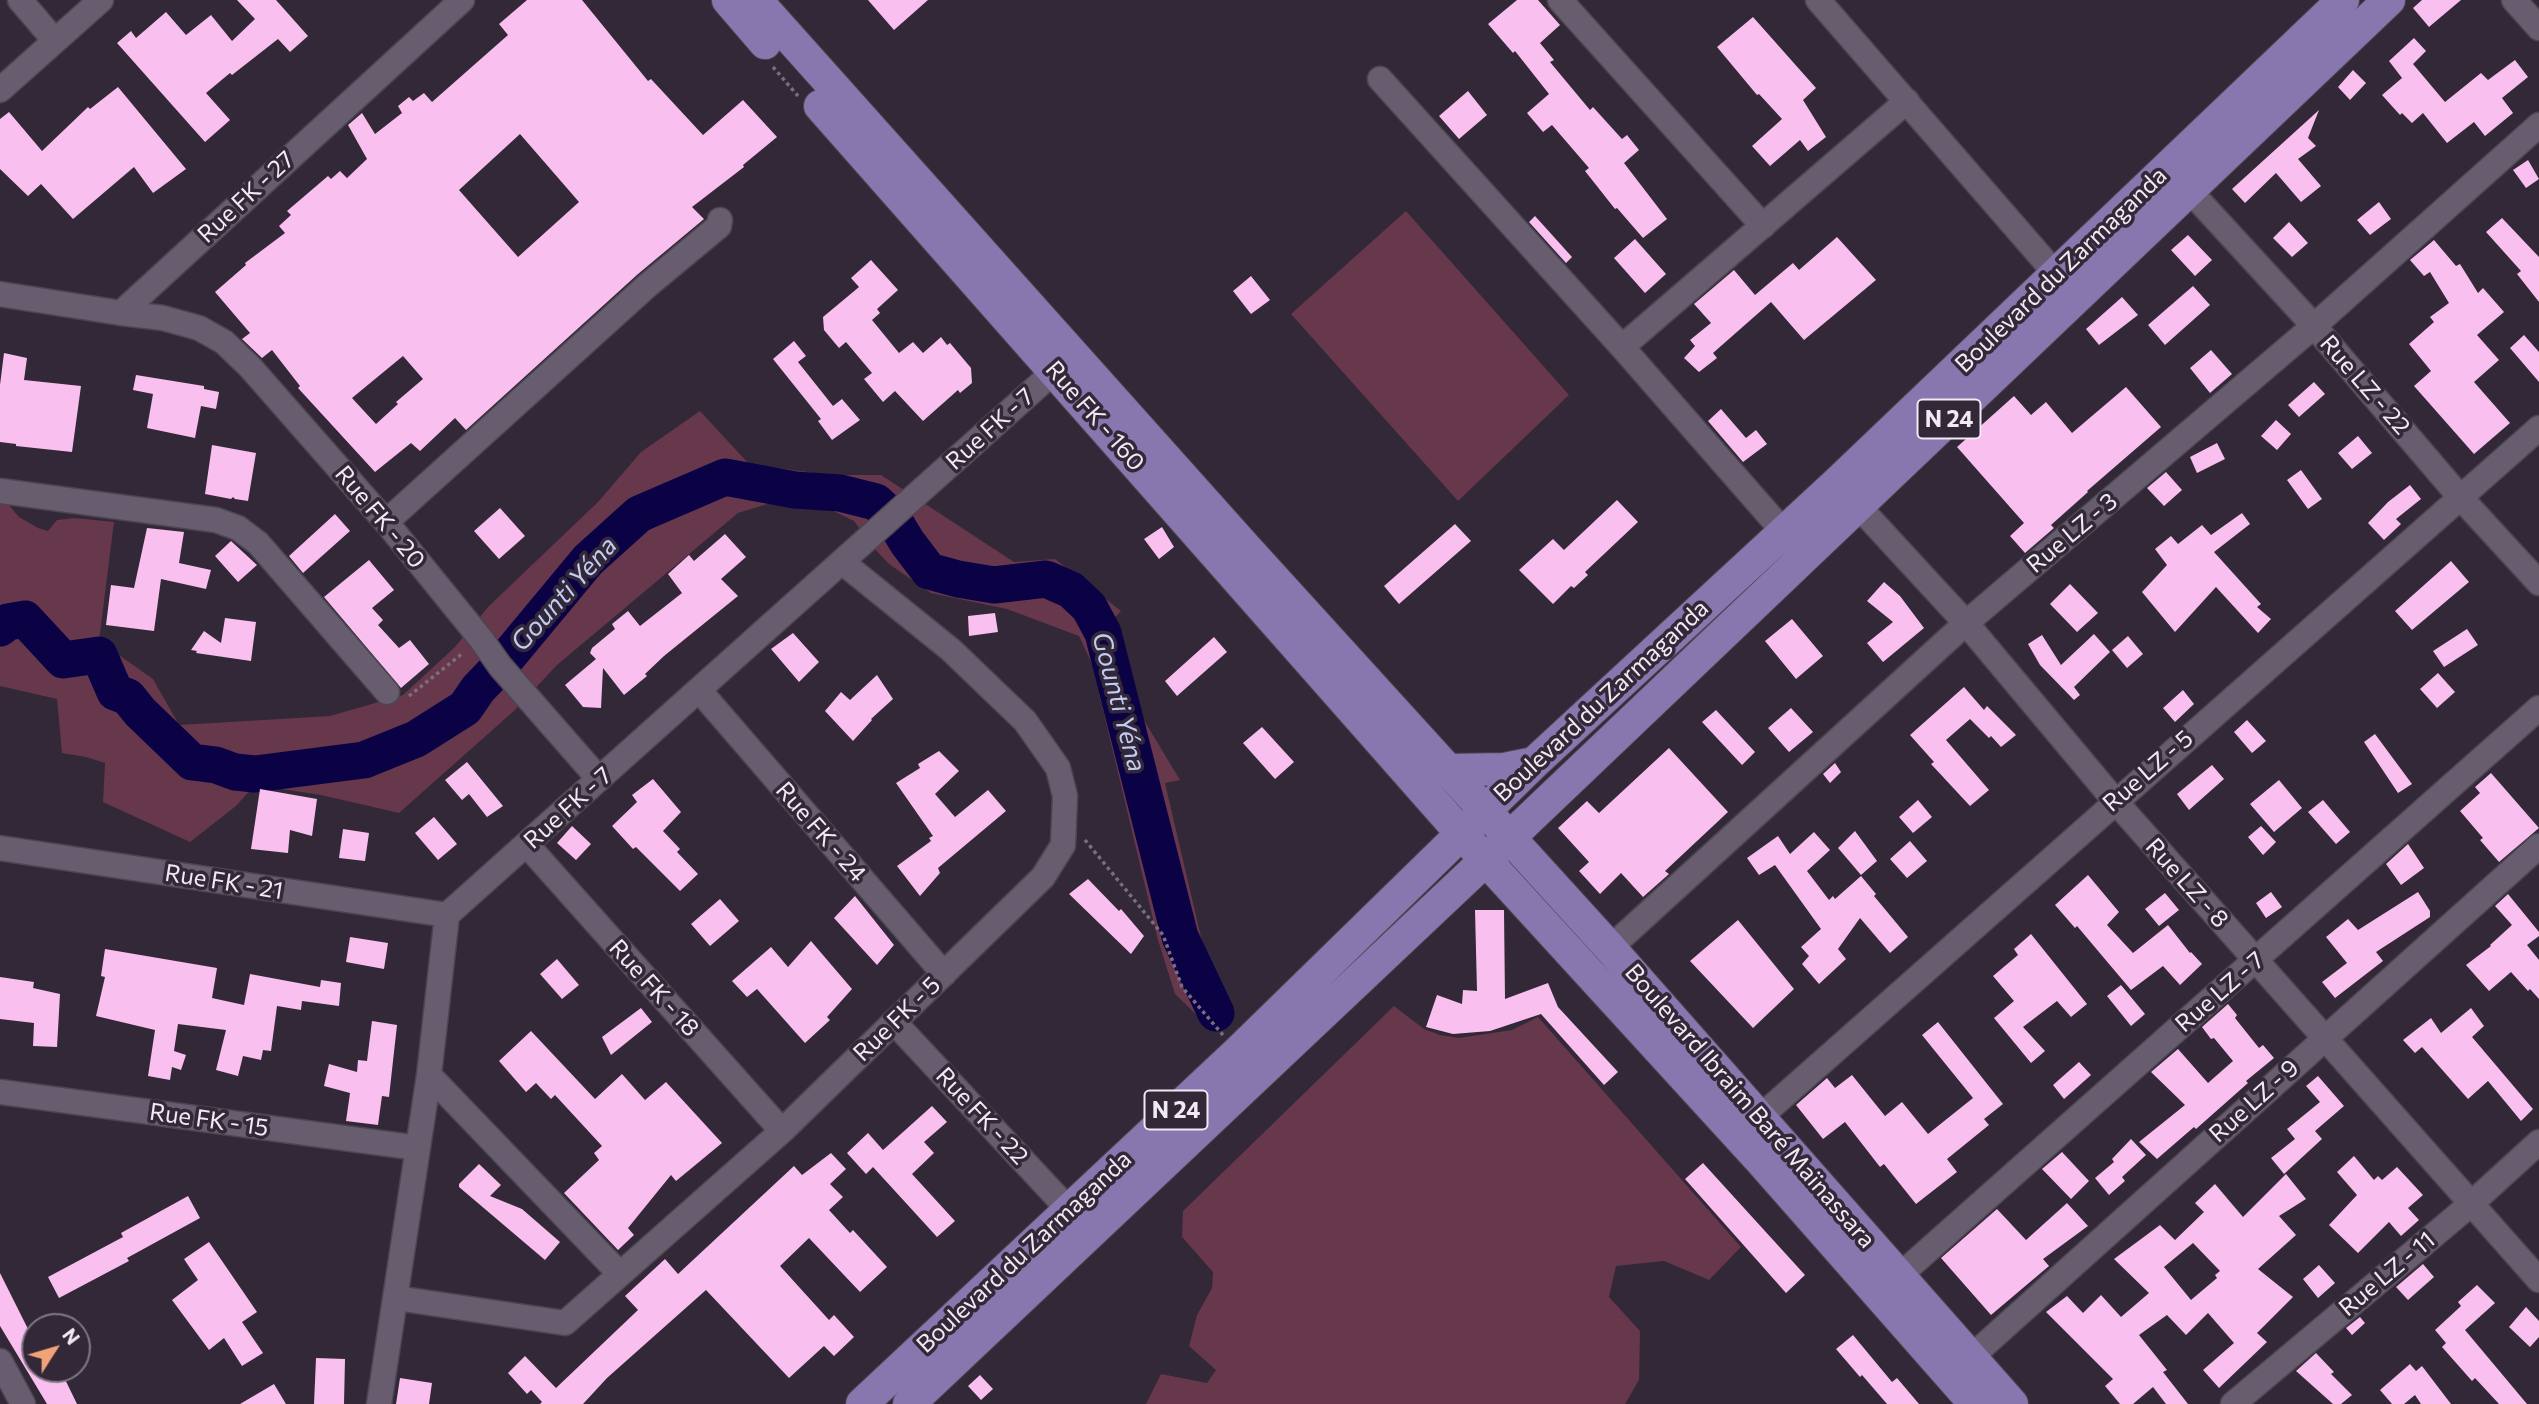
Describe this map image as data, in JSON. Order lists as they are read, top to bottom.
{
  "streets": {
    "main road": [
      "Boulevard du Zarmaganda",
      "Rue FK - 160",
      "N 24",
      "Boulevard Ibraim Baré Maïnassara"
    ],
    "street": [
      "Rue FK - 27",
      "Rue LZ - 22",
      "Rue FK - 7",
      "Rue FK - 20",
      "Rue LZ - 3",
      "Rue LZ - 5",
      "Rue FK - 24",
      "Rue FK - 21",
      "Rue LZ - 8",
      "Rue FK - 18",
      "Rue LZ - 7",
      "Rue FK - 5",
      "Rue LZ - 9",
      "Rue FK - 22",
      "Rue FK - 15",
      "Rue LZ - 11"
    ]
  },
  "crossings": [
    ["Rue FK - 27", "Rue FK - 20"],
    ["Boulevard du Zarmaganda", "Rue LZ - 22"],
    ["Boulevard du Zarmaganda", "Rue FK - 160"],
    ["Boulevard du Zarmaganda", "Rue LZ - 8"],
    ["Boulevard du Zarmaganda", "Boulevard Ibraim Baré Maïnassara"],
    ["Boulevard du Zarmaganda", "Rue FK - 22"],
    ["Rue LZ - 22", "Rue LZ - 3"],
    ["Rue LZ - 22", "Rue LZ - 5"],
    ["Rue FK - 160", "Rue FK - 7"],
    ["Rue FK - 160", "Boulevard Ibraim Baré Maïnassara"],
    ["Rue FK - 7", "Rue FK - 20"],
    ["Rue FK - 7", "Rue FK - 24"],
    ["Rue FK - 7", "Rue FK - 21"],
    ["Rue FK - 7", "Rue FK - 18"],
    ["Rue FK - 7", "Rue FK - 5"],
    ["Rue LZ - 3", "Rue LZ - 8"],
    ["Rue LZ - 3", "Boulevard Ibraim Baré Maïnassara"],
    ["Rue LZ - 5", "Rue LZ - 8"],
    ["Rue LZ - 5", "Boulevard Ibraim Baré Maïnassara"],
    ["Rue FK - 24", "Rue FK - 5"],
    ["Rue LZ - 8", "Rue LZ - 7"],
    ["Rue LZ - 8", "Rue LZ - 9"],
    ["Rue LZ - 8", "Rue LZ - 11"],
    ["Rue FK - 18", "Rue FK - 5"],
    ["Rue LZ - 7", "Boulevard Ibraim Baré Maïnassara"],
    ["Rue FK - 5", "Rue FK - 22"],
    ["Rue LZ - 9", "Boulevard Ibraim Baré Maïnassara"]
  ],
  "water": ["Gounti Yéna"],
  "north": "top right"
}
